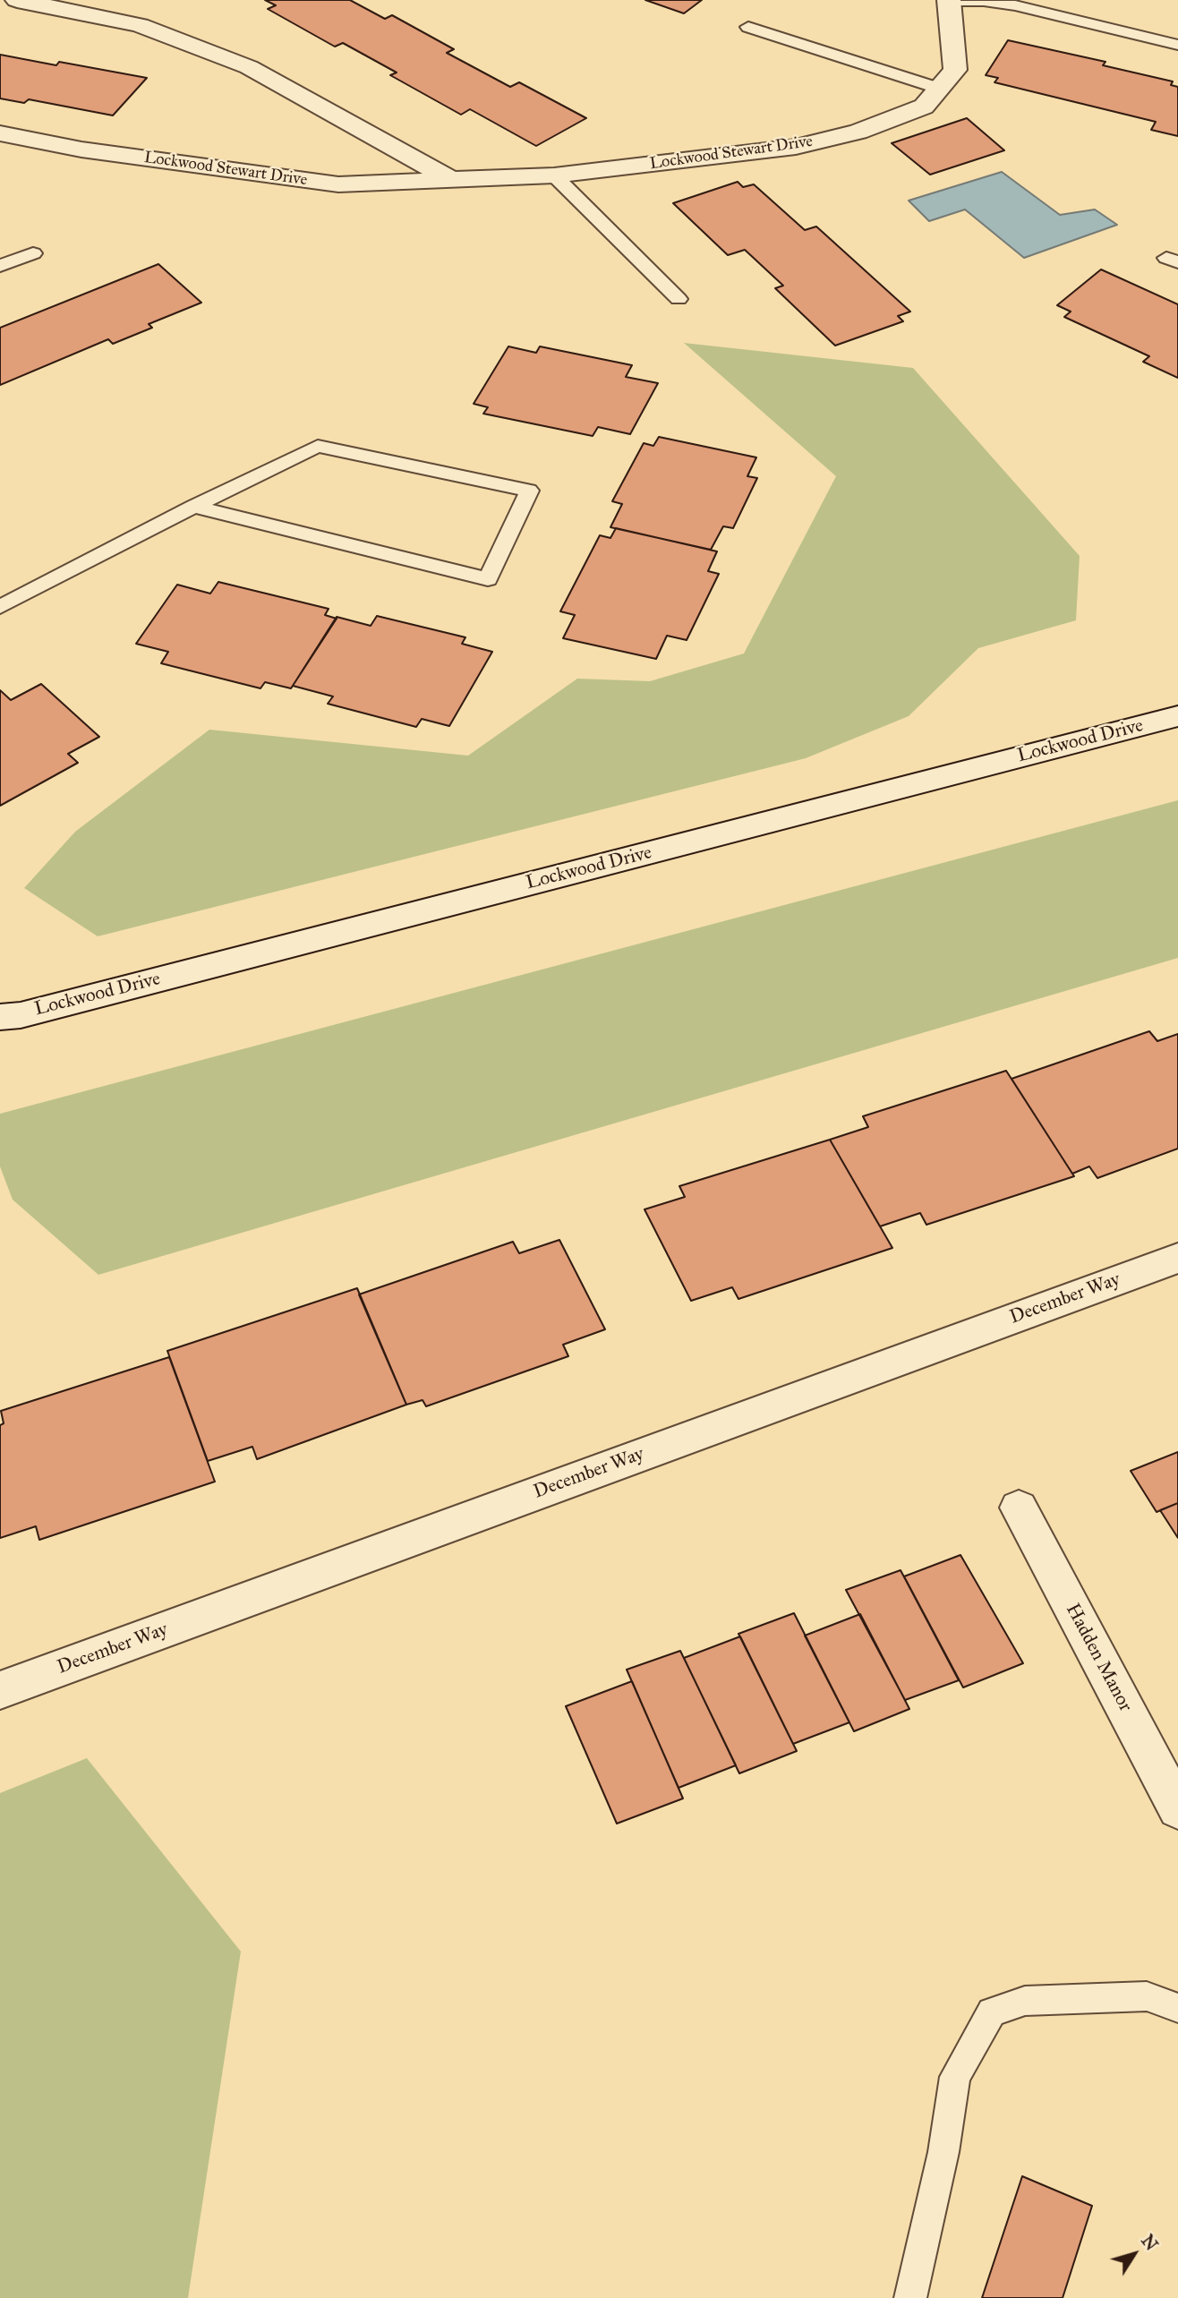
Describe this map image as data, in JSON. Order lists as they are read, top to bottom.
{
  "streets": {
    "street": [
      "Lockwood Stewart Drive",
      "Lockwood Drive",
      "December Way",
      "Hadden Manor"
    ]
  },
  "north": "top right"
}
